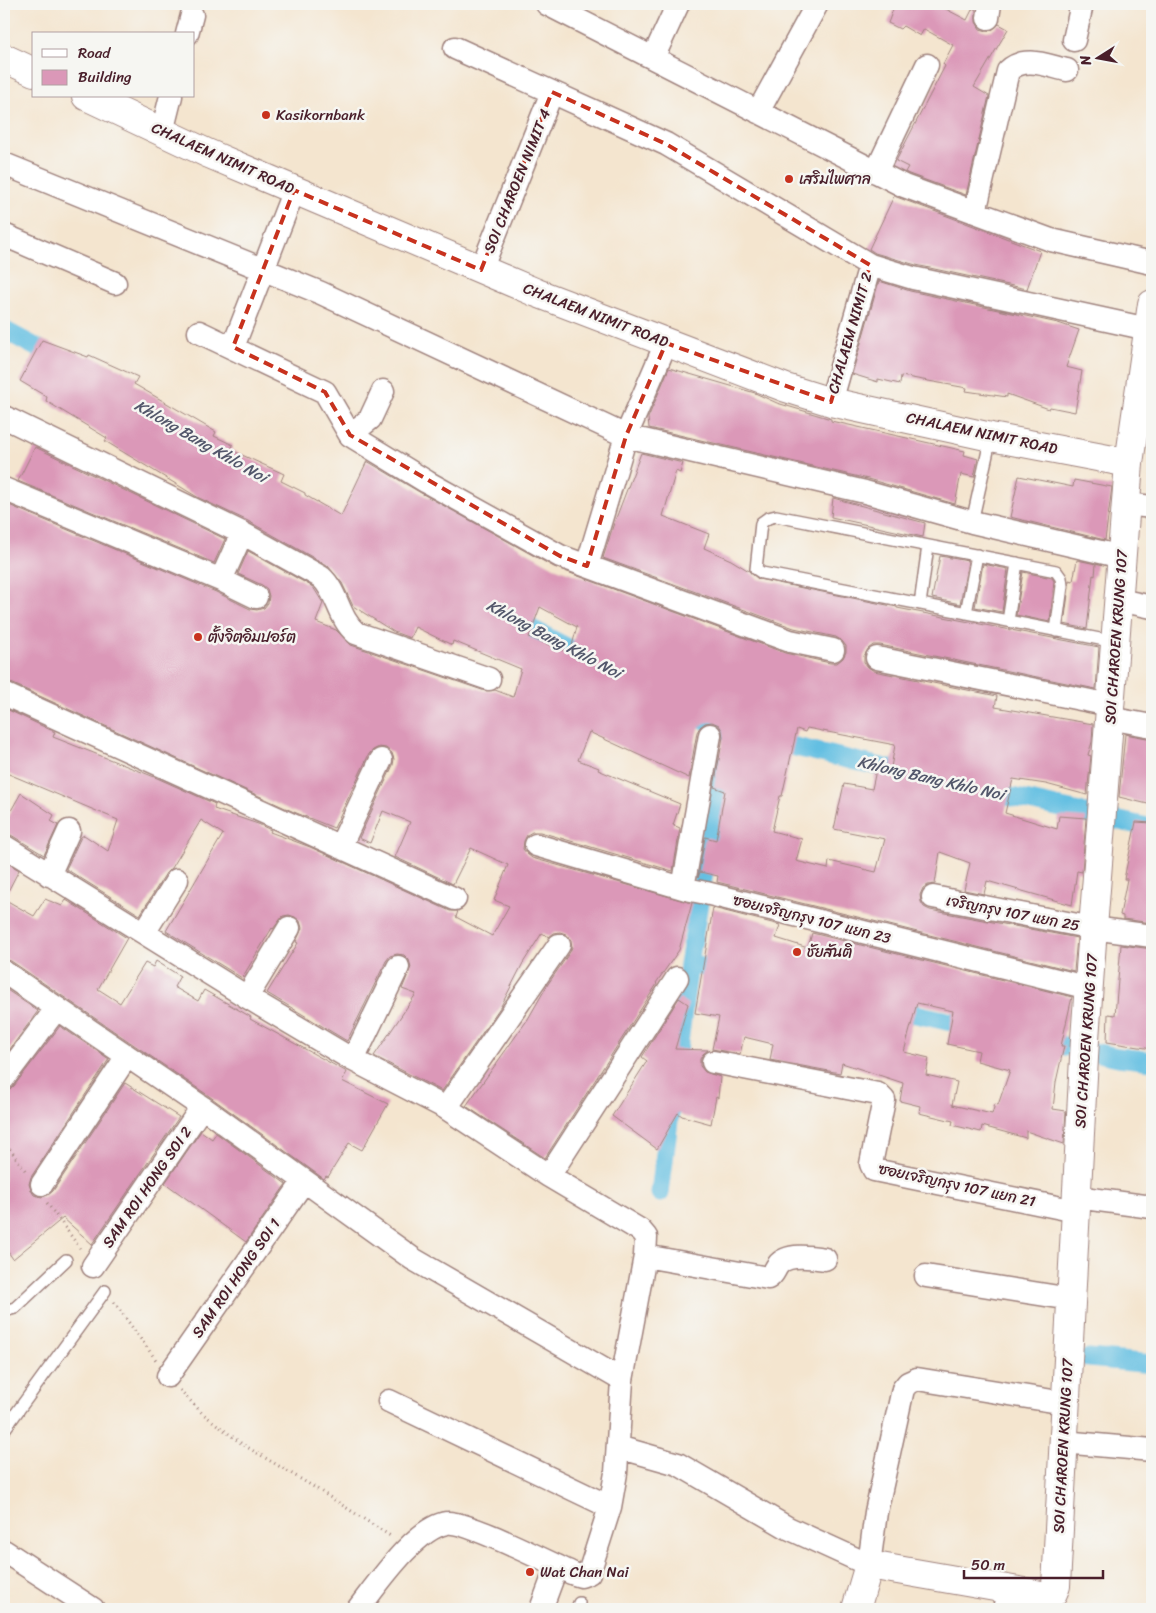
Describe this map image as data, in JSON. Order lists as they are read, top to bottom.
{
  "streets": {
    "street": [
      "CHALAEM NIMIT ROAD",
      "SOI CHAROEN NIMIT 4",
      "CHALAEM NIMIT 2",
      "SOI CHAROEN KRUNG 107",
      "เจริญกรุง 107 แยก 25",
      "ซอยเจริญกรุง 107 แยก 23",
      "ซอยเจริญกรุง 107 แยก 21",
      "SAM ROI HONG SOI 2",
      "SAM ROI HONG SOI 1"
    ]
  },
  "crossings": [
    ["CHALAEM NIMIT ROAD", "SOI CHAROEN NIMIT 4"],
    ["CHALAEM NIMIT ROAD", "CHALAEM NIMIT 2"],
    ["CHALAEM NIMIT ROAD", "SOI CHAROEN KRUNG 107"],
    ["SOI CHAROEN KRUNG 107", "เจริญกรุง 107 แยก 25"],
    ["SOI CHAROEN KRUNG 107", "ซอยเจริญกรุง 107 แยก 23"],
    ["SOI CHAROEN KRUNG 107", "ซอยเจริญกรุง 107 แยก 21"]
  ],
  "water": ["Khlong Bang Khlo Noi"],
  "places": [
    "Kasikornbank",
    "เสริมไพศาล",
    "ตั้งจิตอิมปอร์ต",
    "ชัยสันติ",
    "Wat Chan Nai"
  ],
  "legend": ["Road", "Building"],
  "scale_bar": "50 m",
  "north": "left"
}
